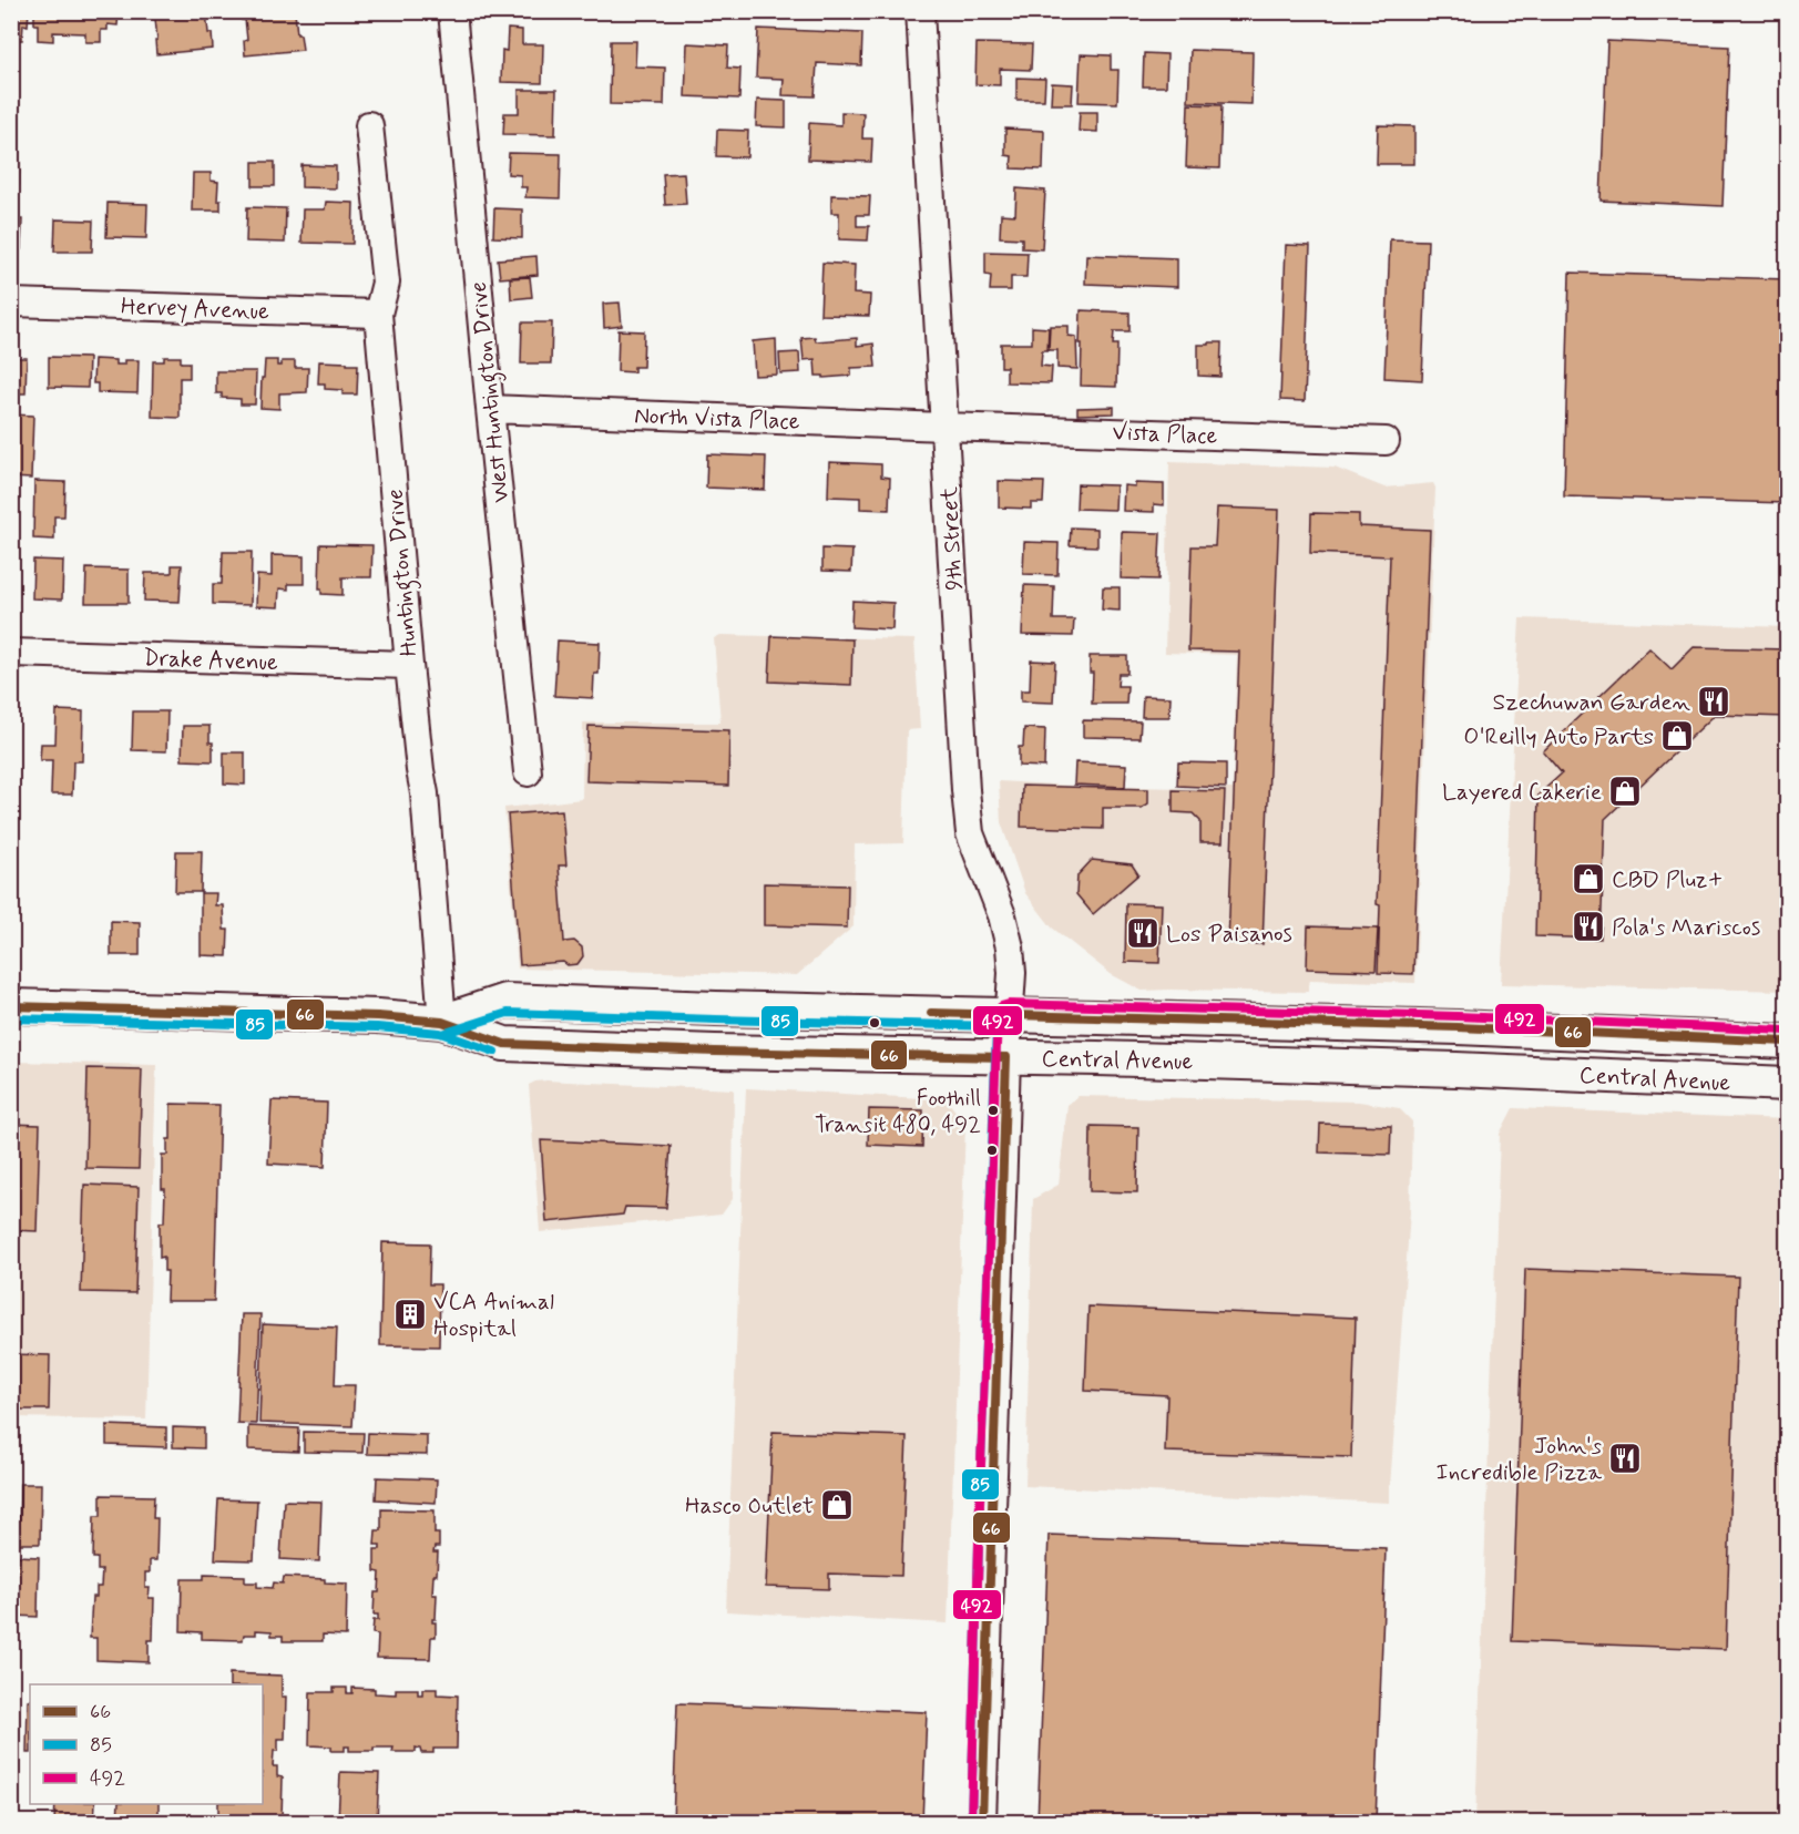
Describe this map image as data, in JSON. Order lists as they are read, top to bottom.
{
  "streets": {
    "main road": ["Central Avenue"],
    "street": [
      "Hervey Avenue",
      "West Huntington Drive",
      "North Vista Place",
      "Vista Place",
      "9th Street",
      "Huntington Drive",
      "Drake Avenue"
    ]
  },
  "crossings": [
    ["Hervey Avenue", "Huntington Drive"],
    ["West Huntington Drive", "North Vista Place"],
    ["North Vista Place", "Vista Place"],
    ["North Vista Place", "9th Street"],
    ["Vista Place", "9th Street"],
    ["9th Street", "Central Avenue"],
    ["Huntington Drive", "Drake Avenue"],
    ["Huntington Drive", "Central Avenue"]
  ],
  "places": {
    "restaurant": [
      "Szechuwan Garden",
      "Pola's Mariscos",
      "Los Paisanos",
      "John's Incredible Pizza"
    ],
    "shop": [
      "O'Reilly Auto Parts",
      "Layered Cakerie",
      "CBD Pluz+",
      "Hasco Outlet"
    ],
    "other": ["Foothill Transit 480, 492"],
    "building": ["VCA Animal Hospital"]
  },
  "lines": ["transit line 492", "transit line 66", "transit line 85"],
  "legend": ["66", "85", "492"]
}
